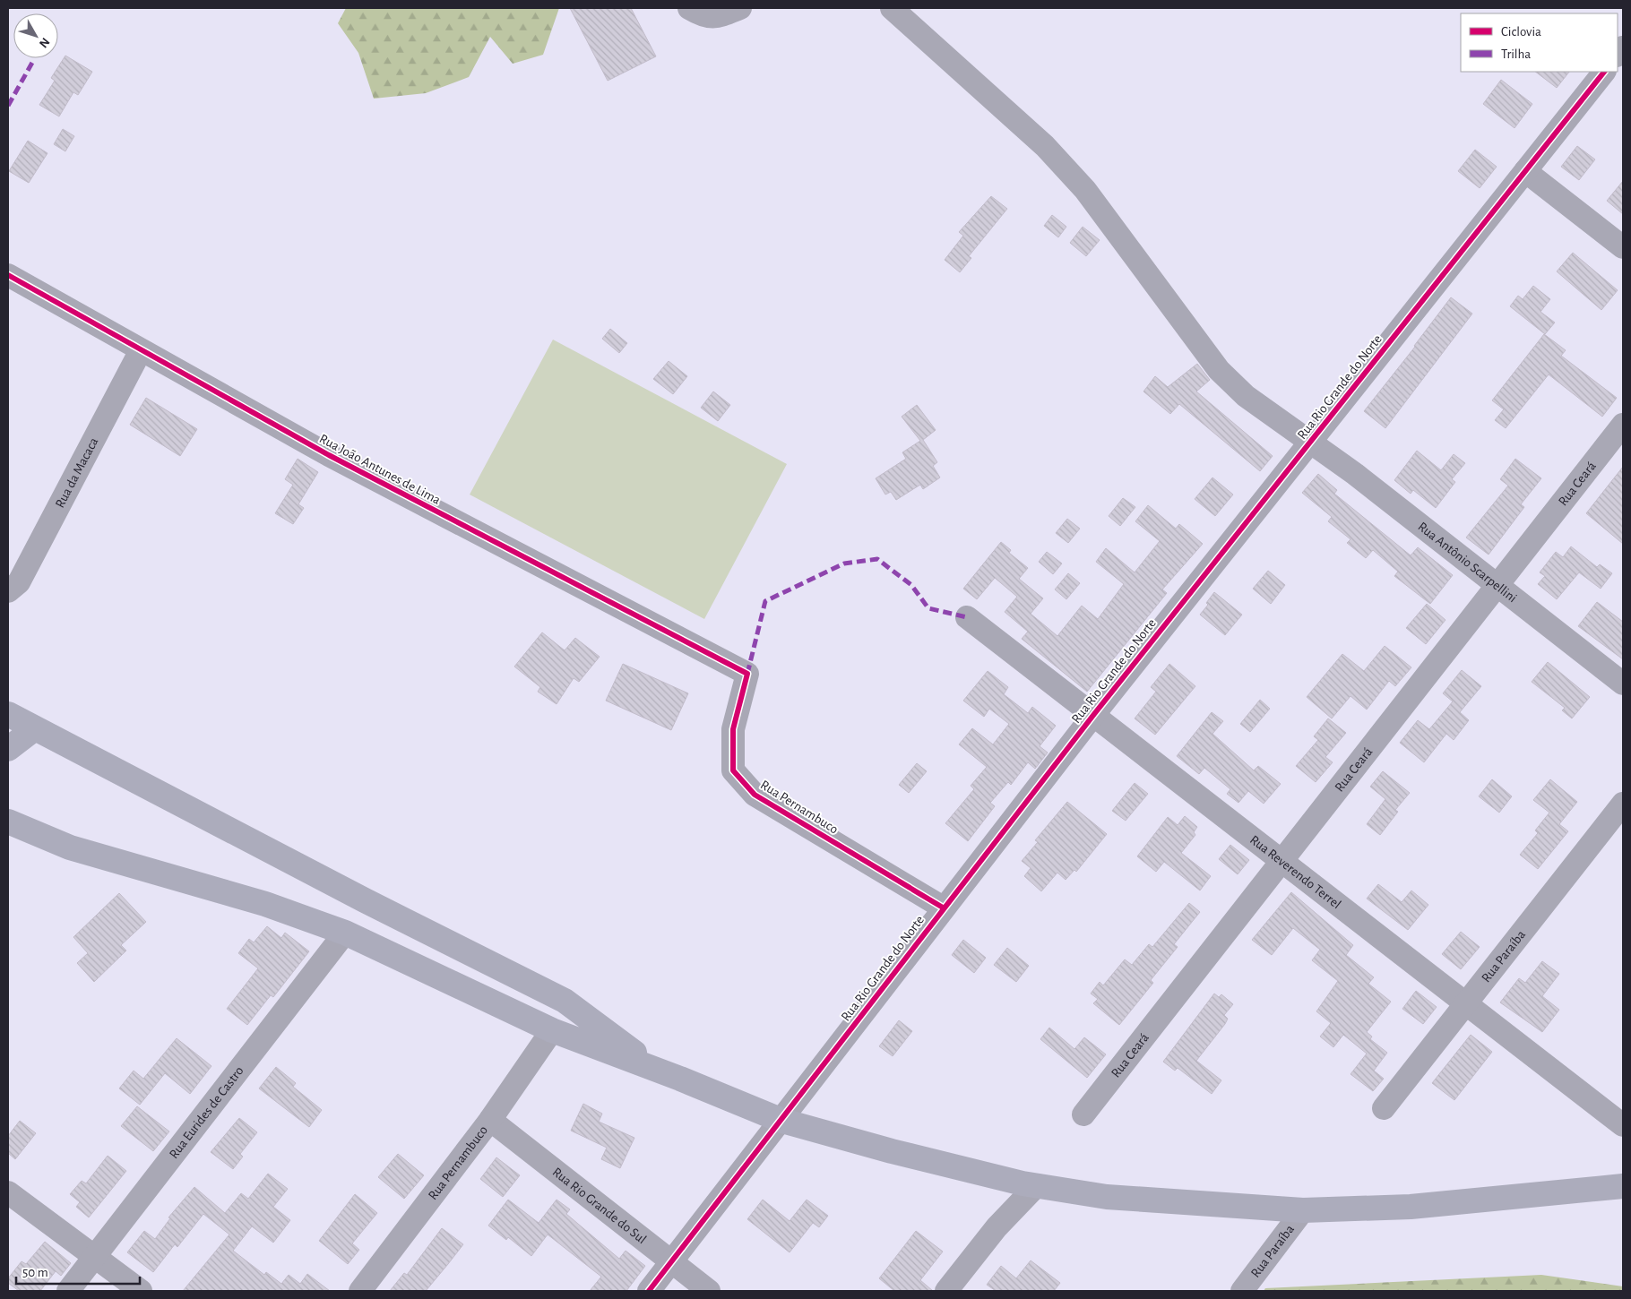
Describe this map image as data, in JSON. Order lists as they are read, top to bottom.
{
  "streets": {
    "street": [
      "Rua Rio Grande do Norte",
      "Rua João Antunes de Lima",
      "Rua da Macaca",
      "Rua Ceará",
      "Rua Antônio Scarpellini",
      "Rua Pernambuco",
      "Rua Reverendo Terrel",
      "Rua Paraíba",
      "Rua Eurides de Castro",
      "Rua Rio Grande do Sul"
    ]
  },
  "crossings": [
    ["Rua Rio Grande do Norte", "Rua Antônio Scarpellini"],
    ["Rua Rio Grande do Norte", "Rua Pernambuco"],
    ["Rua Rio Grande do Norte", "Rua Reverendo Terrel"],
    ["Rua Rio Grande do Norte", "Rua Rio Grande do Sul"],
    ["Rua João Antunes de Lima", "Rua da Macaca"],
    ["Rua João Antunes de Lima", "Rua Pernambuco"],
    ["Rua Ceará", "Rua Antônio Scarpellini"],
    ["Rua Ceará", "Rua Reverendo Terrel"],
    ["Rua Pernambuco", "Rua Rio Grande do Sul"],
    ["Rua Reverendo Terrel", "Rua Paraíba"]
  ],
  "legend": ["Ciclovia", "Trilha"],
  "scale_bar": "50 m",
  "north": "bottom right"
}
